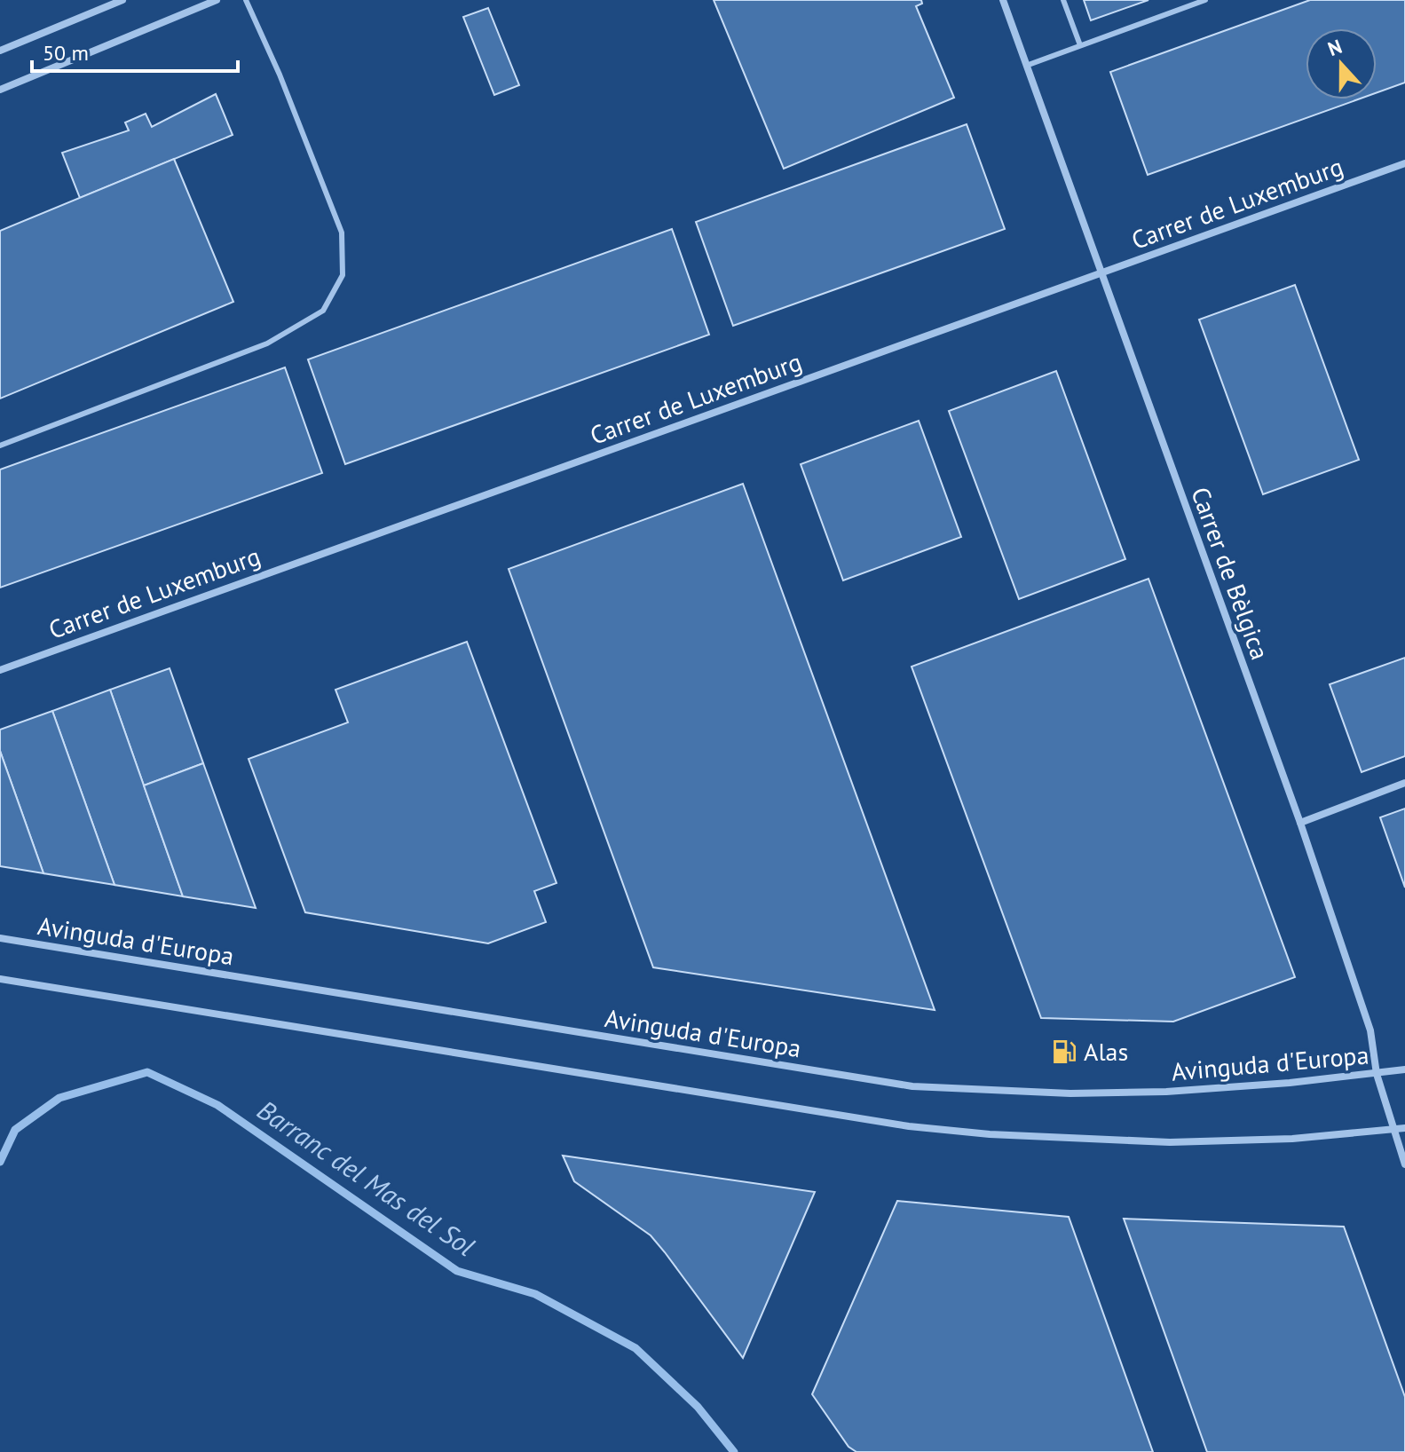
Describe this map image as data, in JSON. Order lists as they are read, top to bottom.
{
  "streets": {
    "street": ["Carrer de Luxemburg", "Carrer de Bèlgica", "Avinguda d'Europa"]
  },
  "crossings": [
    ["Carrer de Luxemburg", "Carrer de Bèlgica"],
    ["Carrer de Bèlgica", "Avinguda d'Europa"]
  ],
  "water": ["Barranc del Mas del Sol"],
  "places": {
    "fuel station": ["Alas"]
  },
  "scale_bar": "50 m",
  "north": "top"
}
